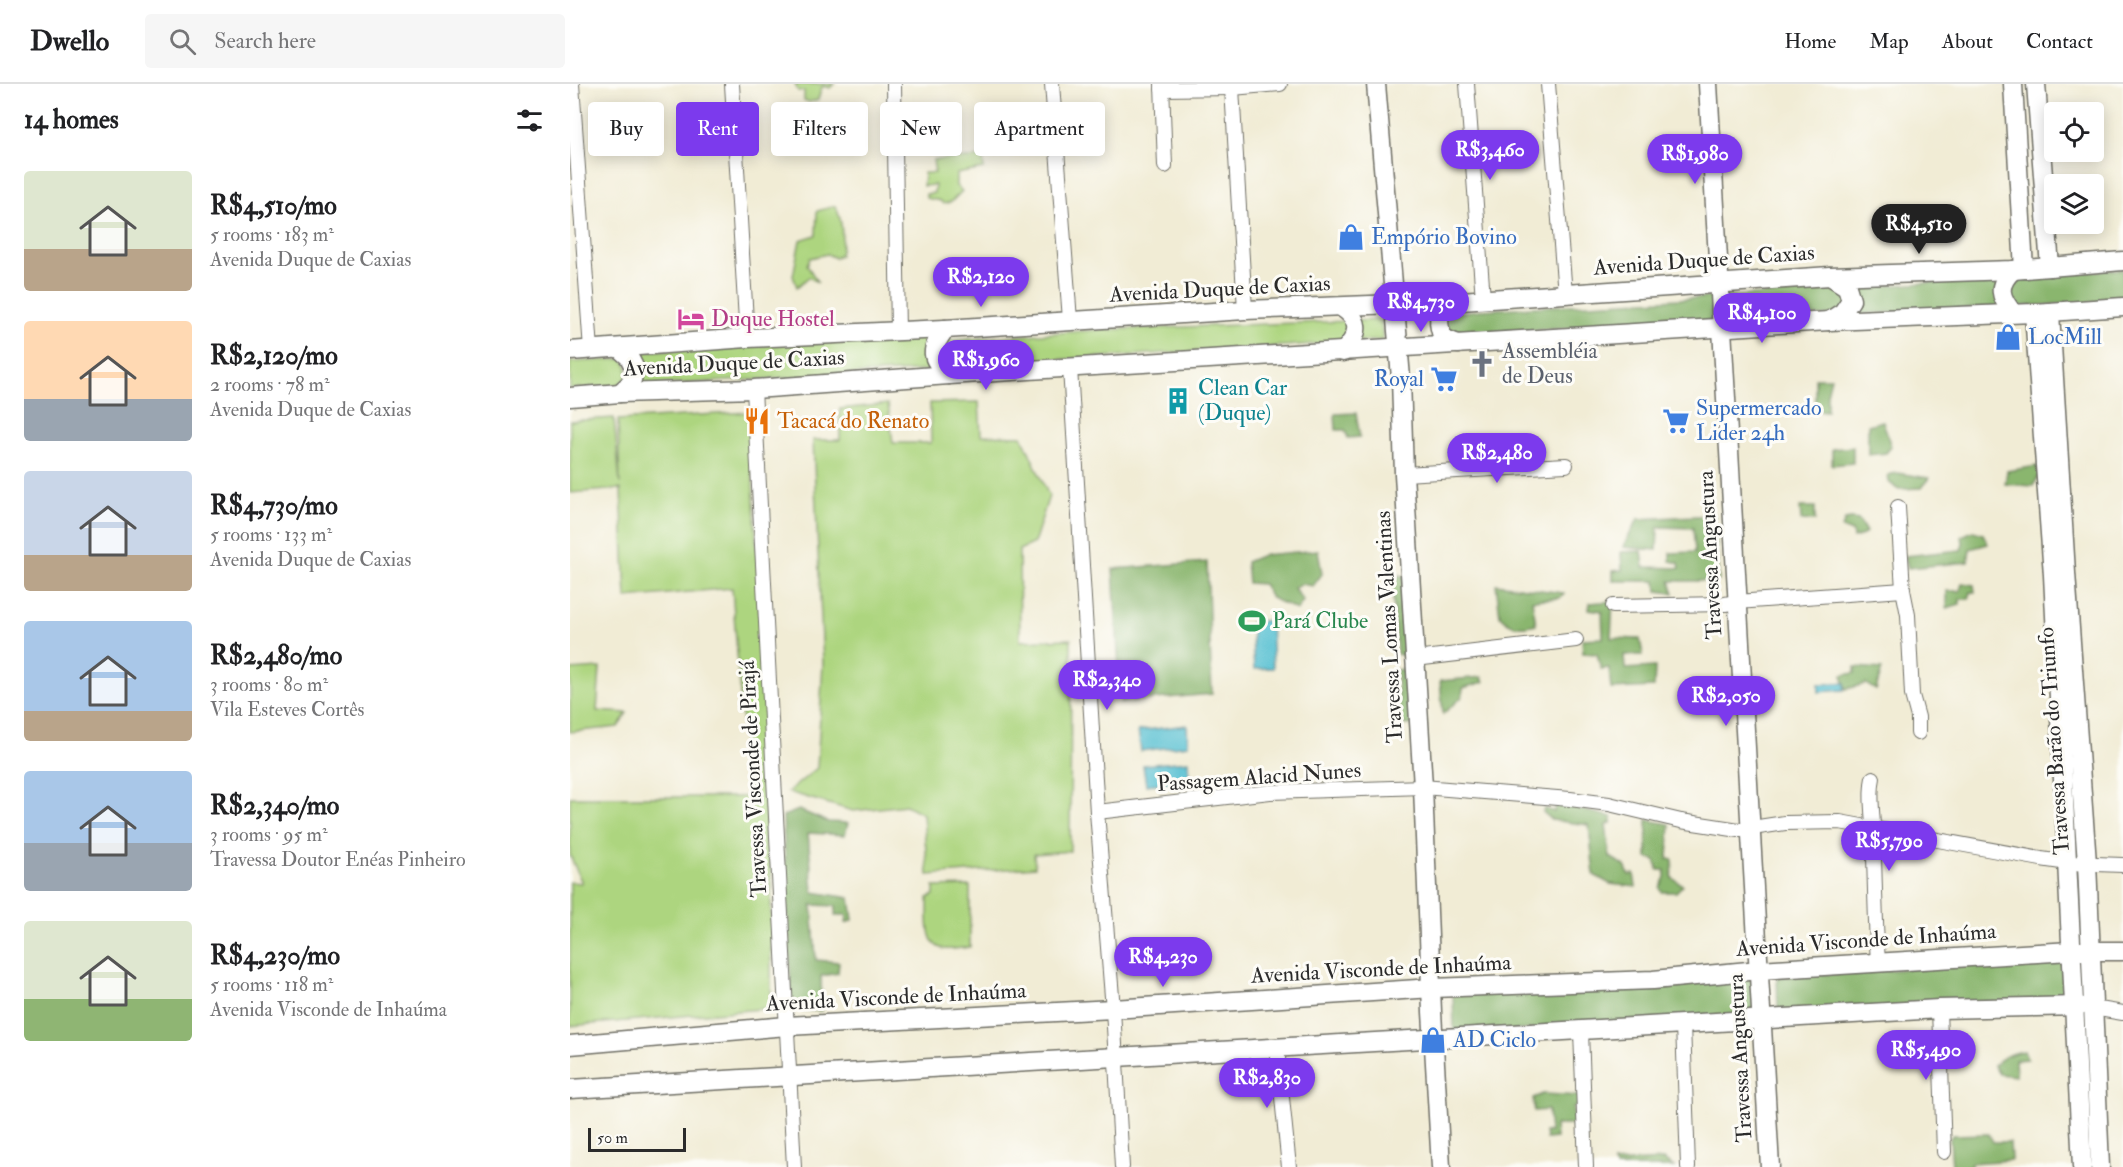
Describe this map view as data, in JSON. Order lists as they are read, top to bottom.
{
  "streets": {
    "street": [
      "Avenida Duque de Caxias",
      "Travessa Angustura",
      "Travessa Lomas Valentinas",
      "Travessa Barão do Triunfo",
      "Passagem Alacid Nunes",
      "Travessa Visconde de Pirajá",
      "Avenida Visconde de Inhaúma"
    ]
  },
  "crossings": [
    ["Avenida Duque de Caxias", "Travessa Angustura"],
    ["Avenida Duque de Caxias", "Travessa Lomas Valentinas"],
    ["Avenida Duque de Caxias", "Travessa Barão do Triunfo"],
    ["Avenida Duque de Caxias", "Travessa Visconde de Pirajá"],
    ["Travessa Angustura", "Passagem Alacid Nunes"],
    ["Travessa Angustura", "Avenida Visconde de Inhaúma"],
    ["Travessa Lomas Valentinas", "Passagem Alacid Nunes"],
    ["Travessa Lomas Valentinas", "Avenida Visconde de Inhaúma"],
    ["Travessa Barão do Triunfo", "Passagem Alacid Nunes"],
    ["Travessa Barão do Triunfo", "Avenida Visconde de Inhaúma"],
    ["Travessa Visconde de Pirajá", "Avenida Visconde de Inhaúma"]
  ],
  "places": {
    "shop": ["Empório Bovino", "LocMill", "AD Ciclo"],
    "hotel": ["Duque Hostel"],
    "church": ["Assembléia de Deus"],
    "supermarket": ["Royal", "Supermercado Lider 24h"],
    "building": ["Clean Car (Duque)"],
    "restaurant": ["Tacacá do Renato"],
    "sports": ["Pará Clube"]
  },
  "scale_bar": "50 m",
  "page": {
    "header": "Dwello",
    "search": "Search here",
    "nav": [
      "Home",
      "Map",
      "About",
      "Contact"
    ],
    "heading": "14 homes",
    "chip": [
      "Buy",
      "Rent",
      "Filters",
      "New",
      "Apartment"
    ],
    "price": [
      "R$3,460",
      "R$1,980",
      "R$4,510",
      "R$2,120",
      "R$4,730",
      "R$4,100",
      "R$1,960",
      "R$2,480",
      "R$2,340",
      "R$2,050",
      "R$5,790",
      "R$4,230",
      "R$5,490",
      "R$2,830"
    ],
    "list": [
      {
        "name": "R$4,510/mo",
        "note": "5 rooms · 183 m² · Avenida Duque de Caxias"
      },
      {
        "name": "R$2,120/mo",
        "note": "2 rooms · 78 m² · Avenida Duque de Caxias"
      },
      {
        "name": "R$4,730/mo",
        "note": "5 rooms · 133 m² · Avenida Duque de Caxias"
      },
      {
        "name": "R$2,480/mo",
        "note": "3 rooms · 80 m² · Vila Esteves Cortês"
      },
      {
        "name": "R$2,340/mo",
        "note": "3 rooms · 95 m² · Travessa Doutor Enéas Pinheiro"
      },
      {
        "name": "R$4,230/mo",
        "note": "5 rooms · 118 m² · Avenida Visconde de Inhaúma"
      }
    ],
    "scale": "50 m"
  }
}
